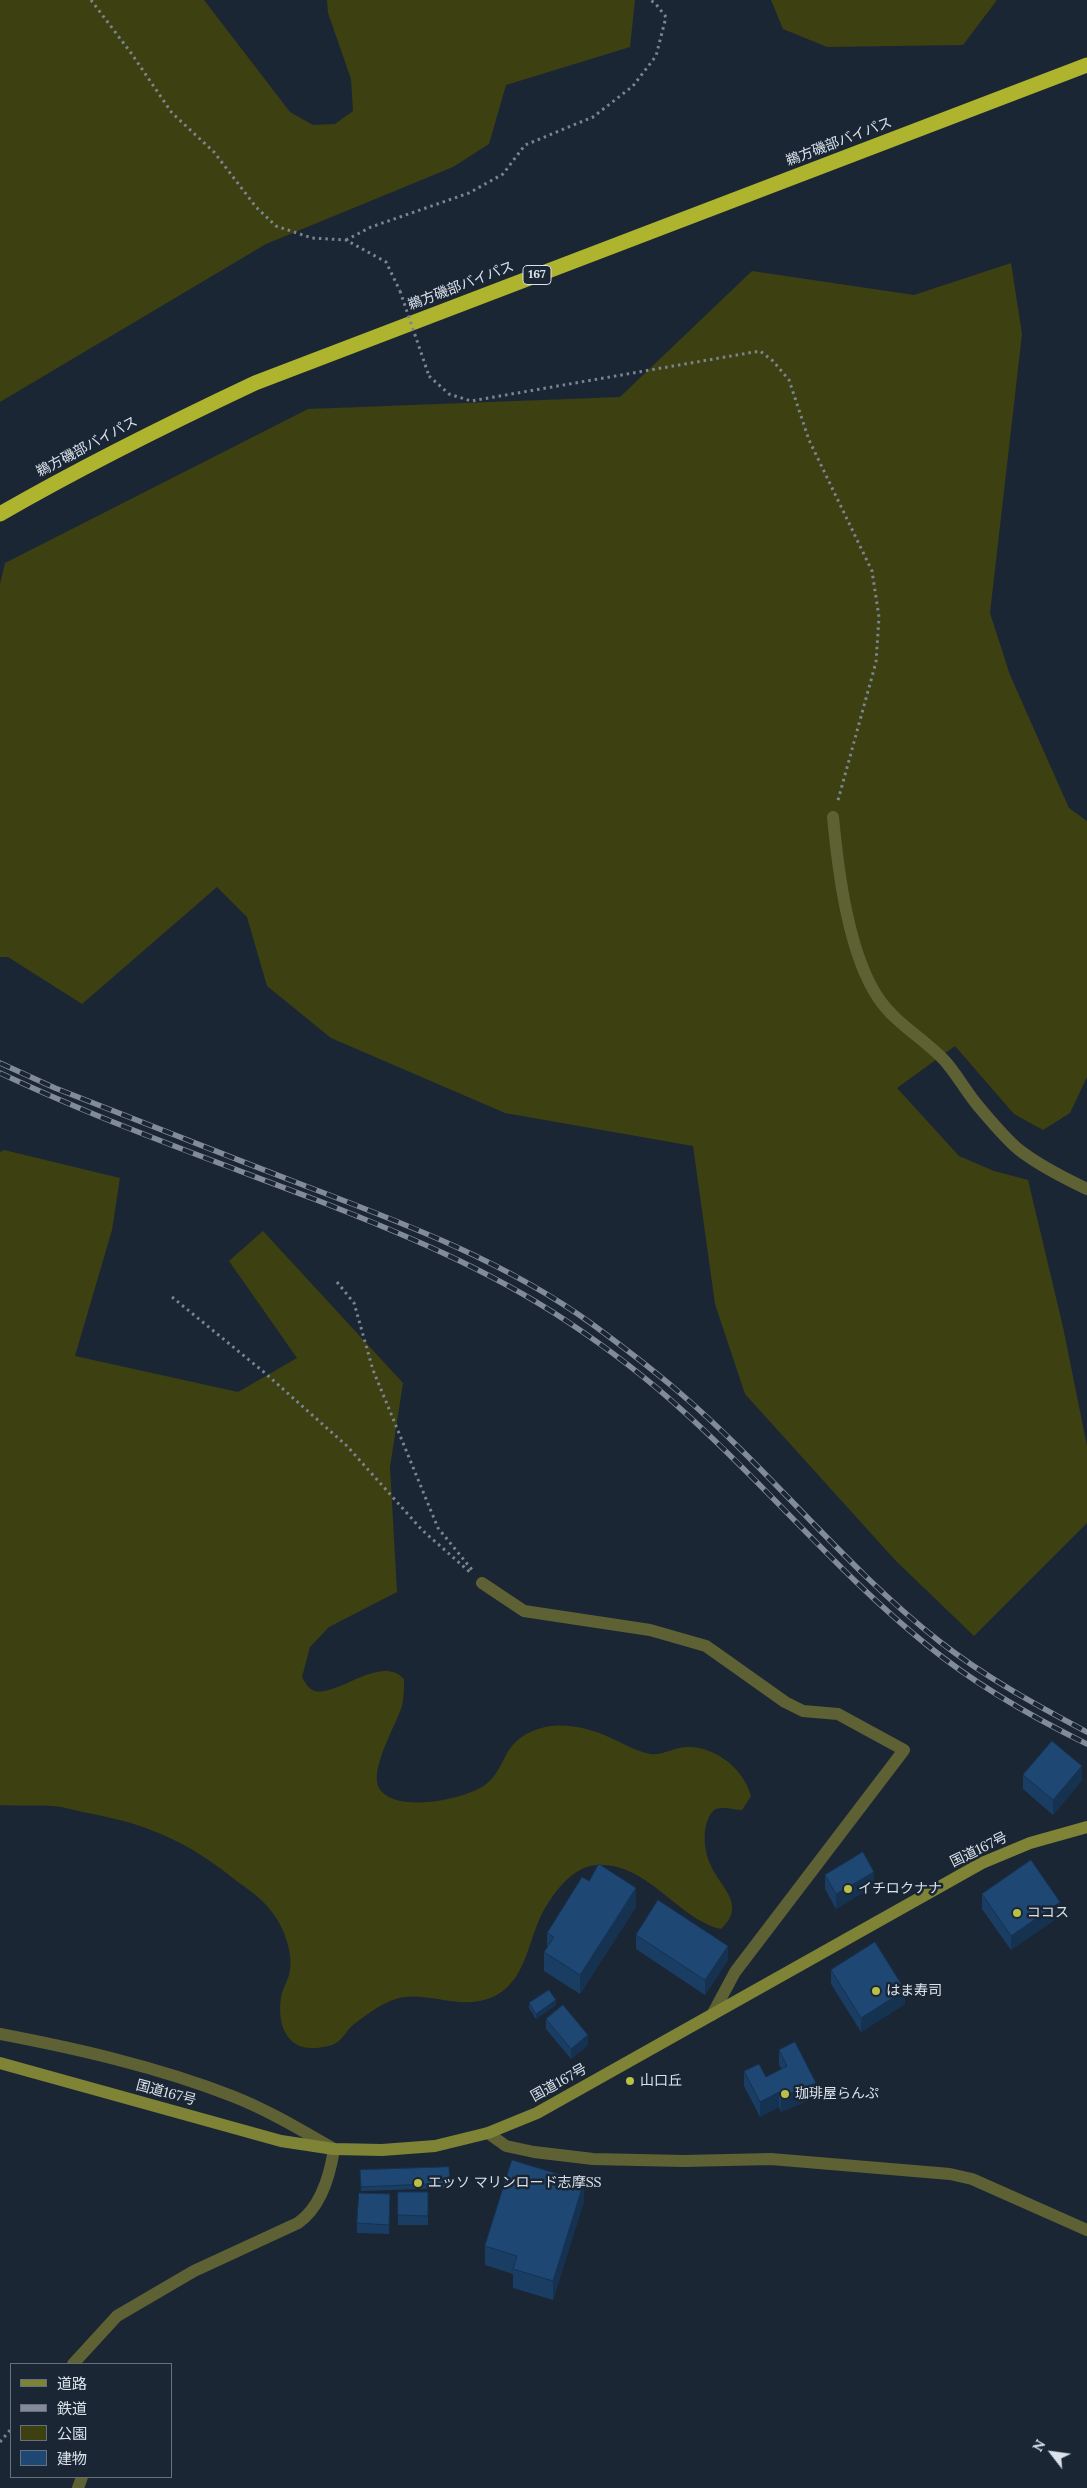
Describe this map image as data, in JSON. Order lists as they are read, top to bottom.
{
  "streets": {
    "highway": ["鵜方磯部バイパス", "167"],
    "street": ["国道167号"]
  },
  "places": [
    "イチロクナナ",
    "ココス",
    "はま寿司",
    "山口丘",
    "珈琲屋らんぷ",
    "エッソ マリンロード志摩SS"
  ],
  "legend": [
    "道路",
    "鉄道",
    "公園",
    "建物"
  ],
  "north": "top left"
}
